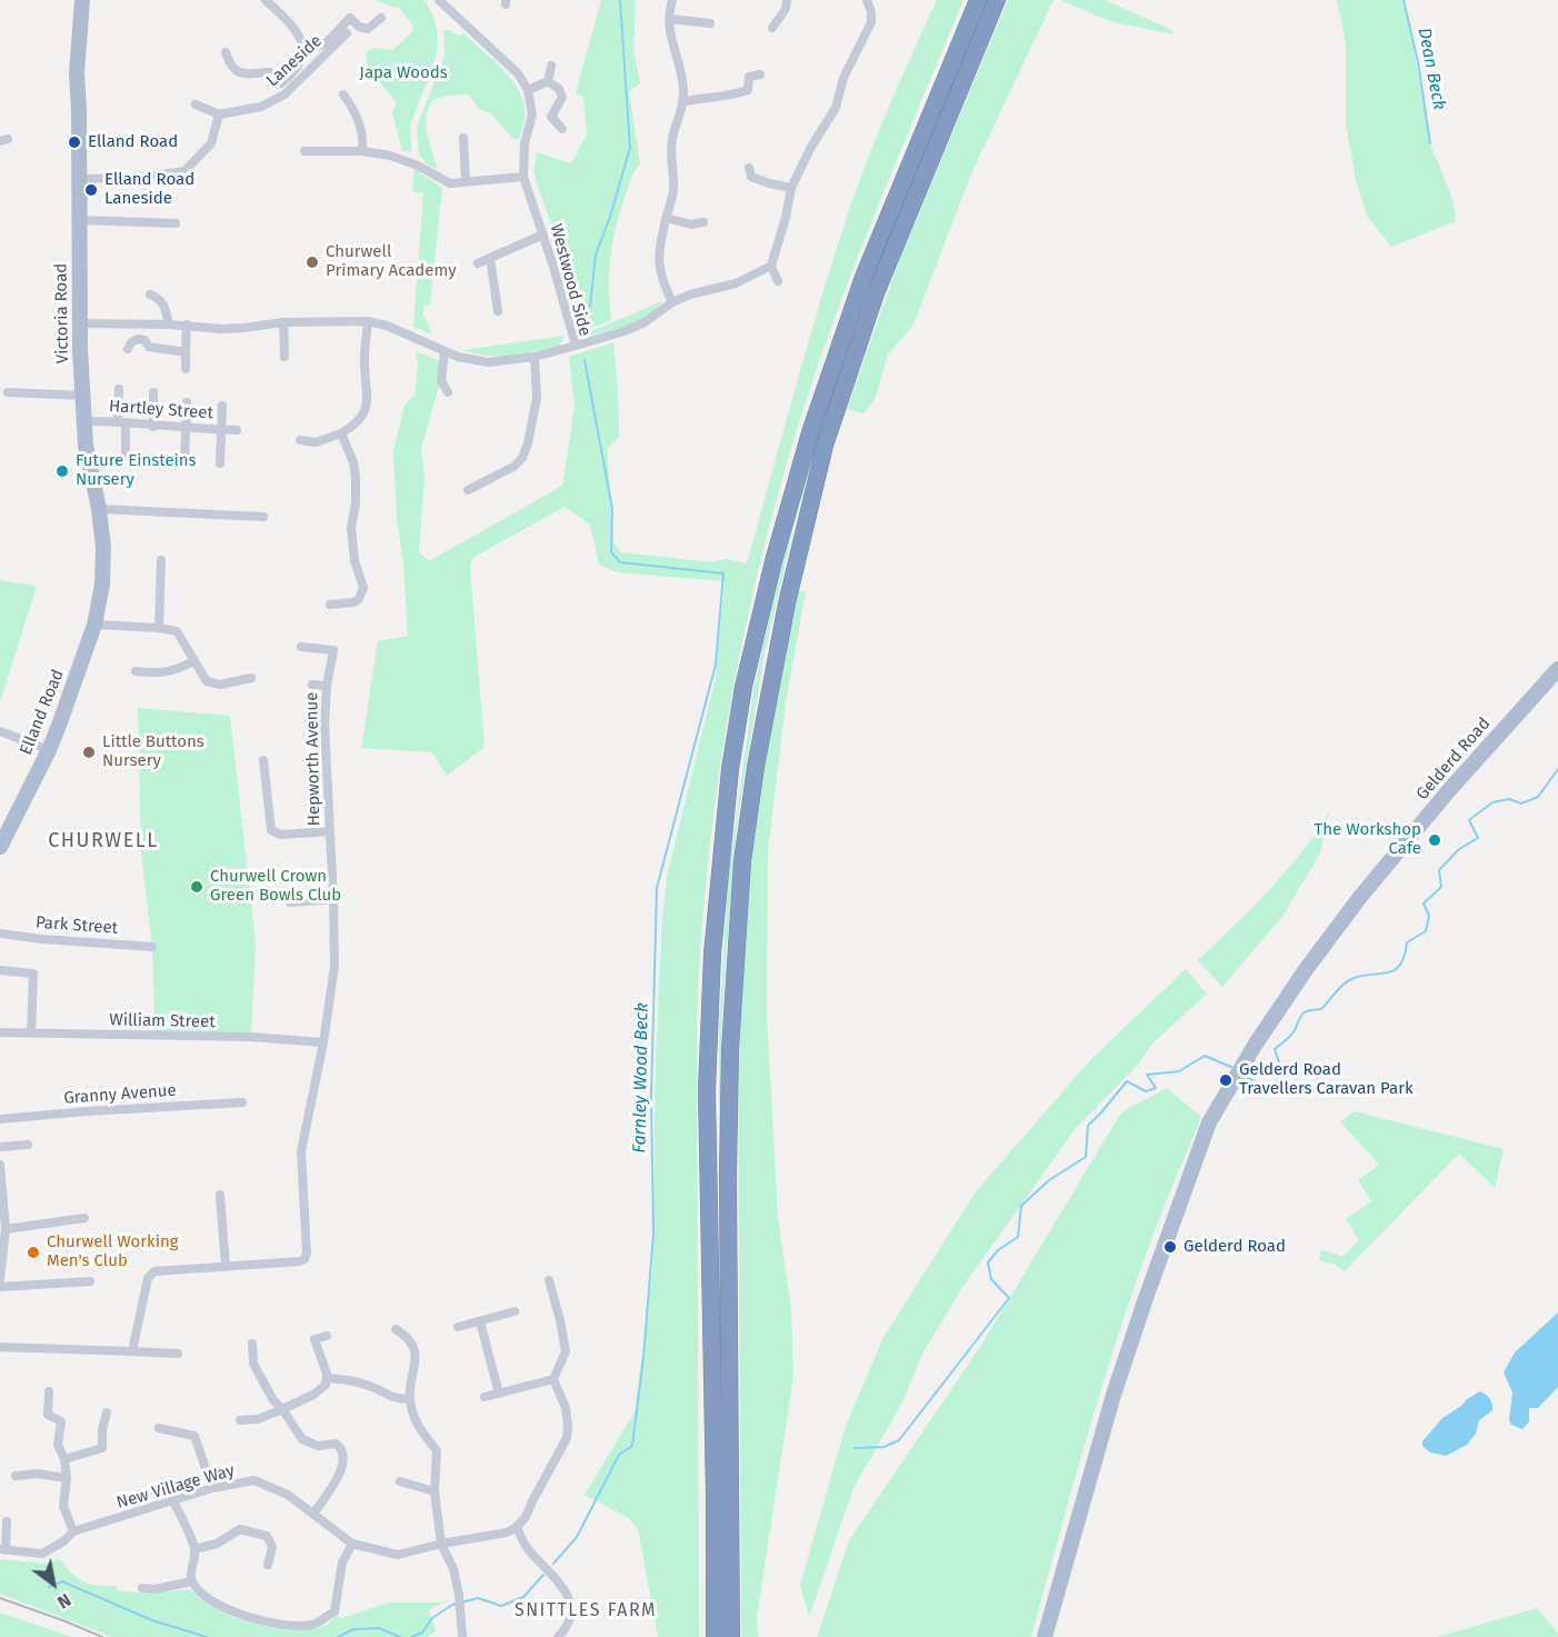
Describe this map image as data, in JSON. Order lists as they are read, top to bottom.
{
  "streets": {
    "main road": ["Victoria Road", "Elland Road", "Gelderd Road"],
    "street": [
      "Laneside",
      "Westwood Side",
      "Hartley Street",
      "Hepworth Avenue",
      "Park Street",
      "William Street",
      "Granny Avenue",
      "New Village Way"
    ]
  },
  "crossings": [
    ["Westwood Side", "Victoria Road"],
    ["Victoria Road", "Hartley Street"],
    ["Victoria Road", "Elland Road"],
    ["Hepworth Avenue", "William Street"]
  ],
  "districts": ["CHURWELL", "SNITTLES FARM"],
  "water": ["Dean Beck", "Farnley Wood Beck"],
  "parks": ["Japa Woods"],
  "places": [
    "Elland Road",
    "Elland Road Laneside",
    "Churwell Primary Academy",
    "Future Einsteins Nursery",
    "Little Buttons Nursery",
    "The Workshop Cafe",
    "Churwell Crown Green Bowls Club",
    "Gelderd Road Travellers Caravan Park",
    "Gelderd Road",
    "Churwell Working Men's Club"
  ],
  "north": "bottom right"
}
